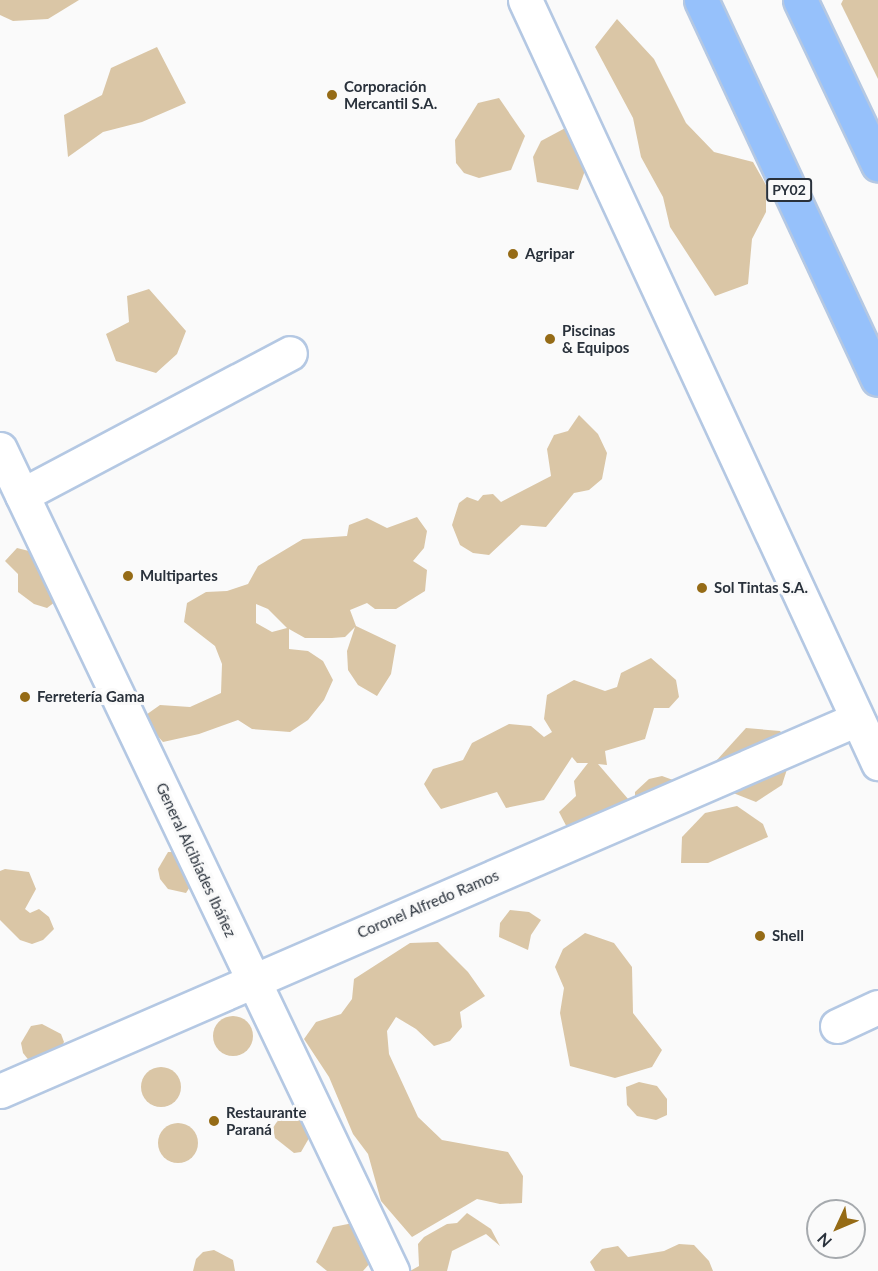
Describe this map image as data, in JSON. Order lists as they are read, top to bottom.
{
  "streets": {
    "highway": ["PY02"],
    "street": ["General Alcibíades Ibáñez", "Coronel Alfredo Ramos"]
  },
  "crossings": [
    ["General Alcibíades Ibáñez", "Coronel Alfredo Ramos"]
  ],
  "places": [
    "Corporación Mercantil S.A.",
    "Agripar",
    "Piscinas & Equipos",
    "Multipartes",
    "Sol Tintas S.A.",
    "Ferretería Gama",
    "Shell",
    "Restaurante Paraná"
  ],
  "north": "bottom left"
}
